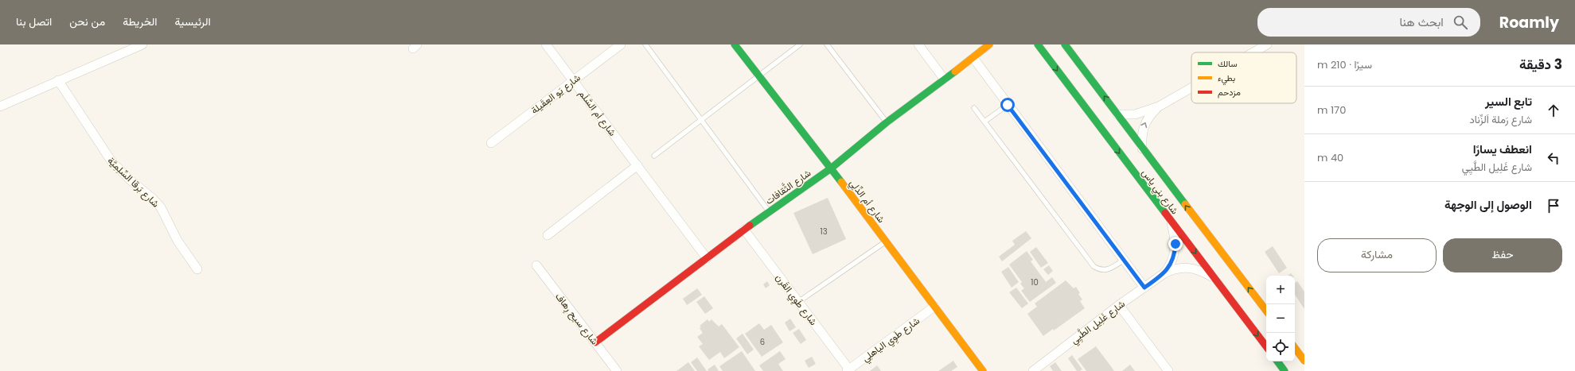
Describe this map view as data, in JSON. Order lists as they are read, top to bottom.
{
  "streets": {
    "street": [
      "شارع يَو العِقَيلة",
      "شارع أم السَّلَم",
      "شارع بَرقا السِّلِمِيَّة",
      "شارع الثَّقافات",
      "شارع بني ياس",
      "شارع أم الدِّلِي",
      "شارع طَوِي القَرن",
      "شارع سيح رِهاف",
      "شارع غَلِيل الطَّيِي",
      "شارع طَوِي الياهلِي"
    ]
  },
  "crossings": [
    ["شارع يَو العِقَيلة", "شارع أم السَّلَم"],
    ["شارع أم السَّلَم", "شارع الثَّقافات"],
    ["شارع الثَّقافات", "شارع أم الدِّلِي"],
    ["شارع الثَّقافات", "شارع طَوِي القَرن"],
    ["شارع الثَّقافات", "شارع سيح رِهاف"],
    ["شارع بني ياس", "شارع غَلِيل الطَّيِي"],
    ["شارع أم الدِّلِي", "شارع طَوِي الياهلِي"],
    ["شارع طَوِي القَرن", "شارع طَوِي الياهلِي"]
  ],
  "house_numbers": ["13", "10", "6"],
  "legend": ["سالك", "بطيء", "مزدحم"],
  "page": {
    "header": "Roamly",
    "search": "ابحث هنا",
    "nav": [
      "الرئيسية",
      "الخريطة",
      "من نحن",
      "اتصل بنا"
    ],
    "heading": ["3 دقيقة", "سيرًا · 210 m"],
    "list": [
      ["تابع السير", "شارع رَملة اَلزِّناد", "170 m"],
      ["انعطف يسارًا", "شارع غَلِيل الطَّيِي", "40 m"],
      "الوصول إلى الوجهة"
    ],
    "buttons": ["حفظ", "مشاركة"],
    "map_buttons": ["+", "−"]
  }
}
